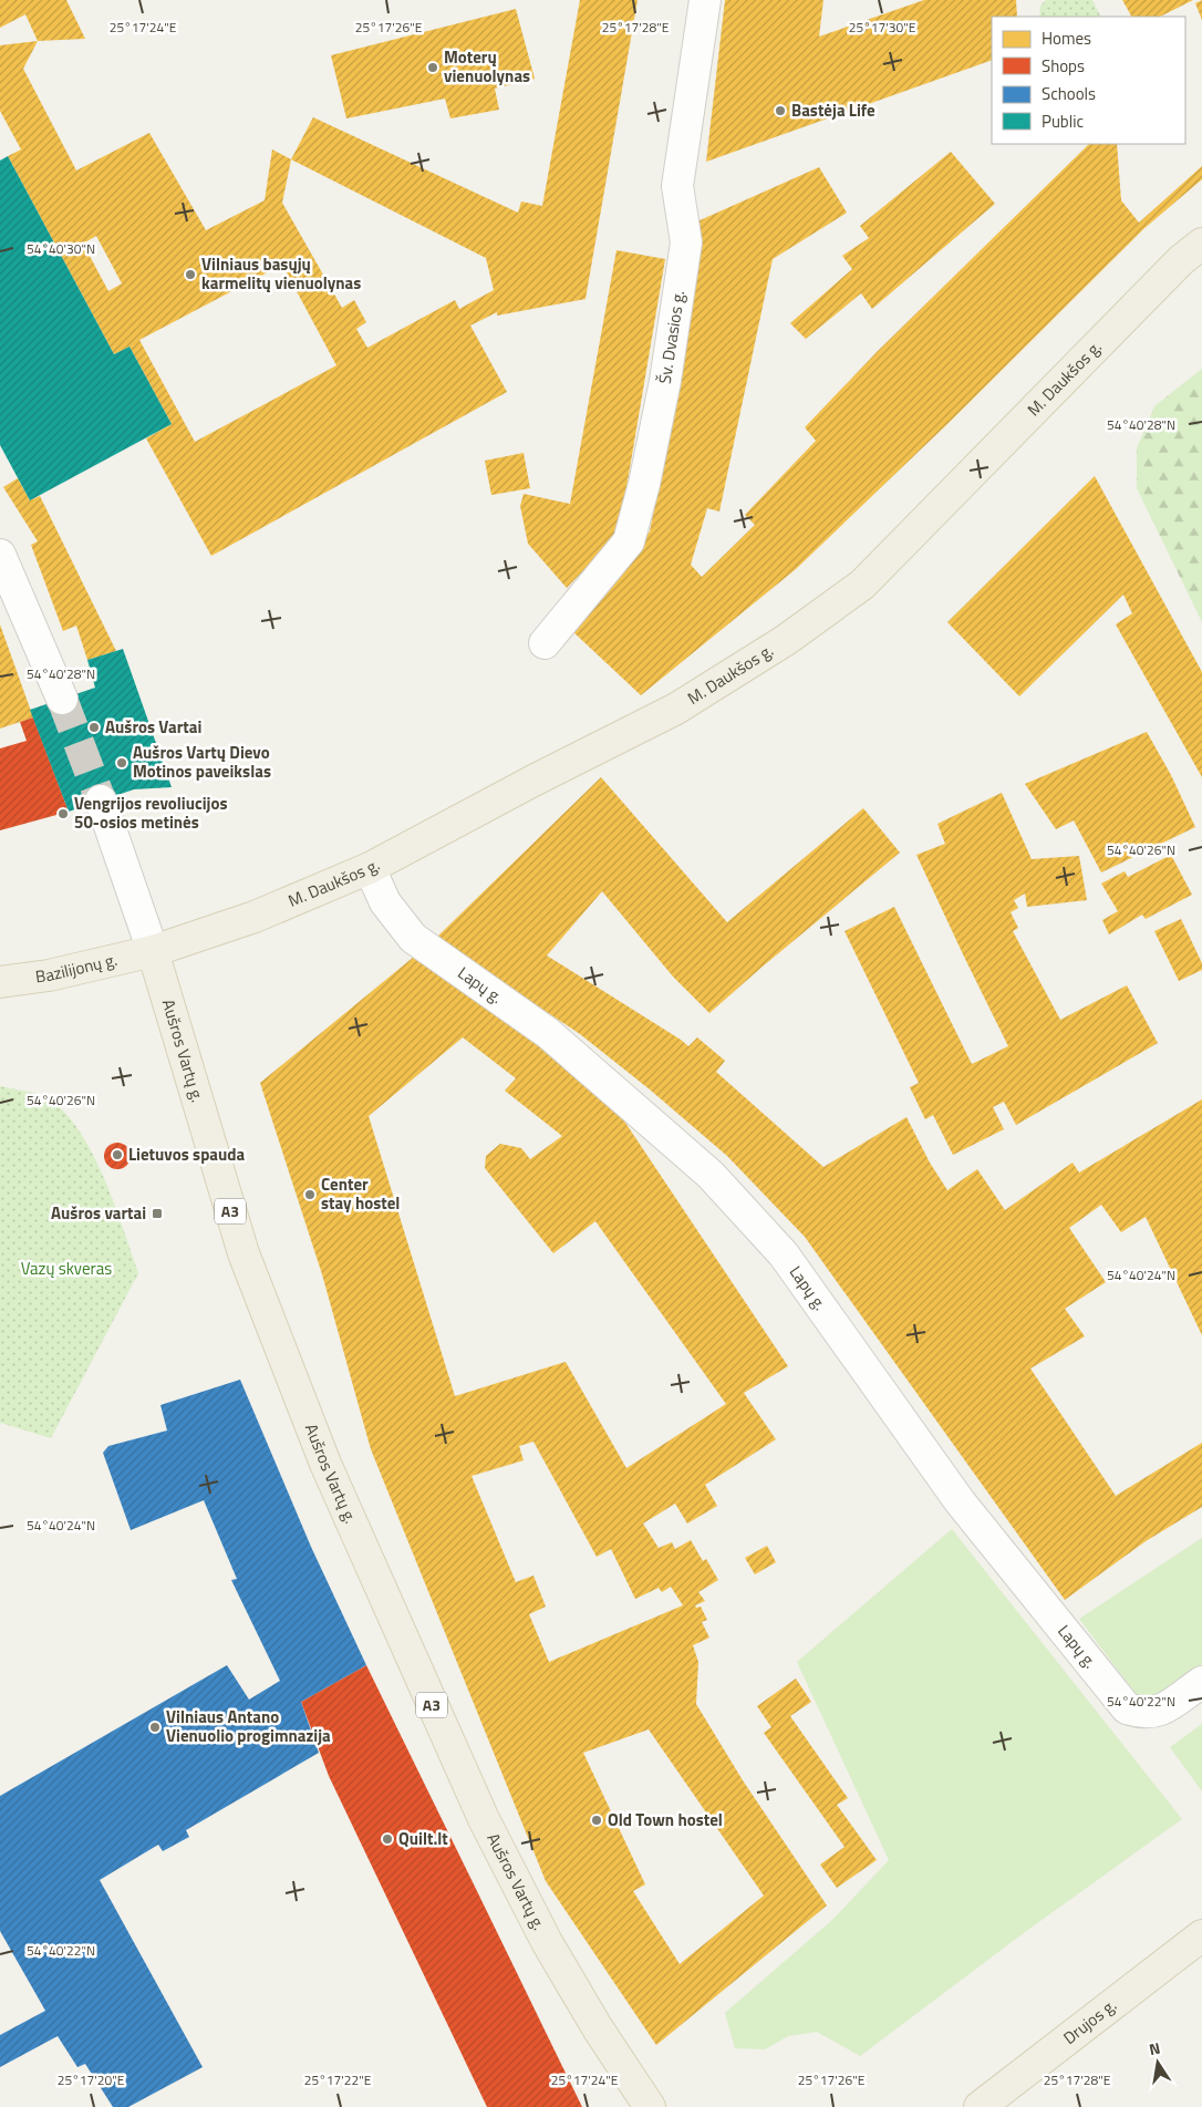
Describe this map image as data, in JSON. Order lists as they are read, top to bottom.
{
  "streets": {
    "main road": [
      "M. Daukšos g.",
      "Bazilijonų g.",
      "Aušros Vartų g.",
      "A3",
      "Drujos g."
    ],
    "street": ["Šv. Dvasios g.", "Lapų g."]
  },
  "crossings": [
    ["M. Daukšos g.", "Bazilijonų g."],
    ["M. Daukšos g.", "Lapų g."],
    ["M. Daukšos g.", "Aušros Vartų g."],
    ["Bazilijonų g.", "Aušros Vartų g."]
  ],
  "parks": ["Vazų skveras"],
  "places": {
    "other": [
      "Moterų vienuolynas",
      "Bastėja Life",
      "Vilniaus basųjų karmelitų vienuolynas",
      "Aušros Vartai",
      "Aušros Vartų Dievo Motinos paveikslas",
      "Vengrijos revoliucijos 50-osios metinės",
      "Lietuvos spauda",
      "Center stay hostel",
      "Vilniaus Antano Vienuolio progimnazija",
      "Old Town hostel",
      "Quilt.lt"
    ],
    "transit": ["Aušros vartai"]
  },
  "legend": [
    "Homes",
    "Shops",
    "Schools",
    "Public"
  ],
  "north": "top",
  "coordinates": [
    "25°17'24\"E",
    "25°17'26\"E",
    "25°17'28\"E",
    "25°17'30\"E",
    "54°40'30\"N",
    "54°40'28\"N",
    "54°40'26\"N",
    "54°40'24\"N",
    "54°40'22\"N",
    "25°17'20\"E",
    "25°17'22\"E"
  ]
}
